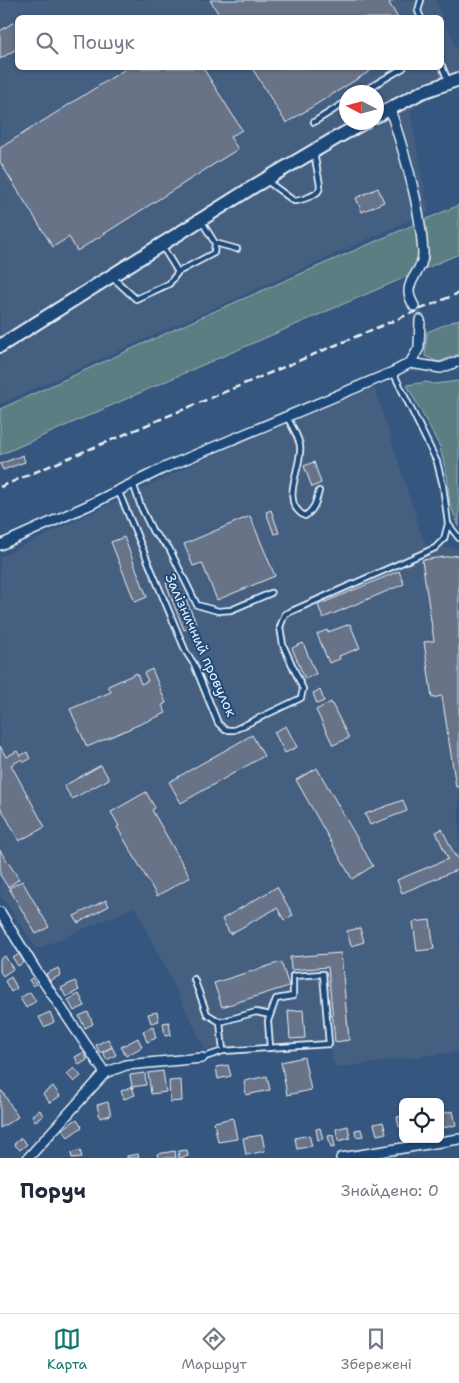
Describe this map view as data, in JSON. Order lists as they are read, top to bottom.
{
  "streets": {
    "lane": ["Залізничний провулок"]
  },
  "north": "left",
  "page": {
    "search": "Пошук",
    "heading": ["Поруч", "Знайдено: 0"],
    "nav": ["Карта", "Маршрут", "Збережені"]
  }
}
